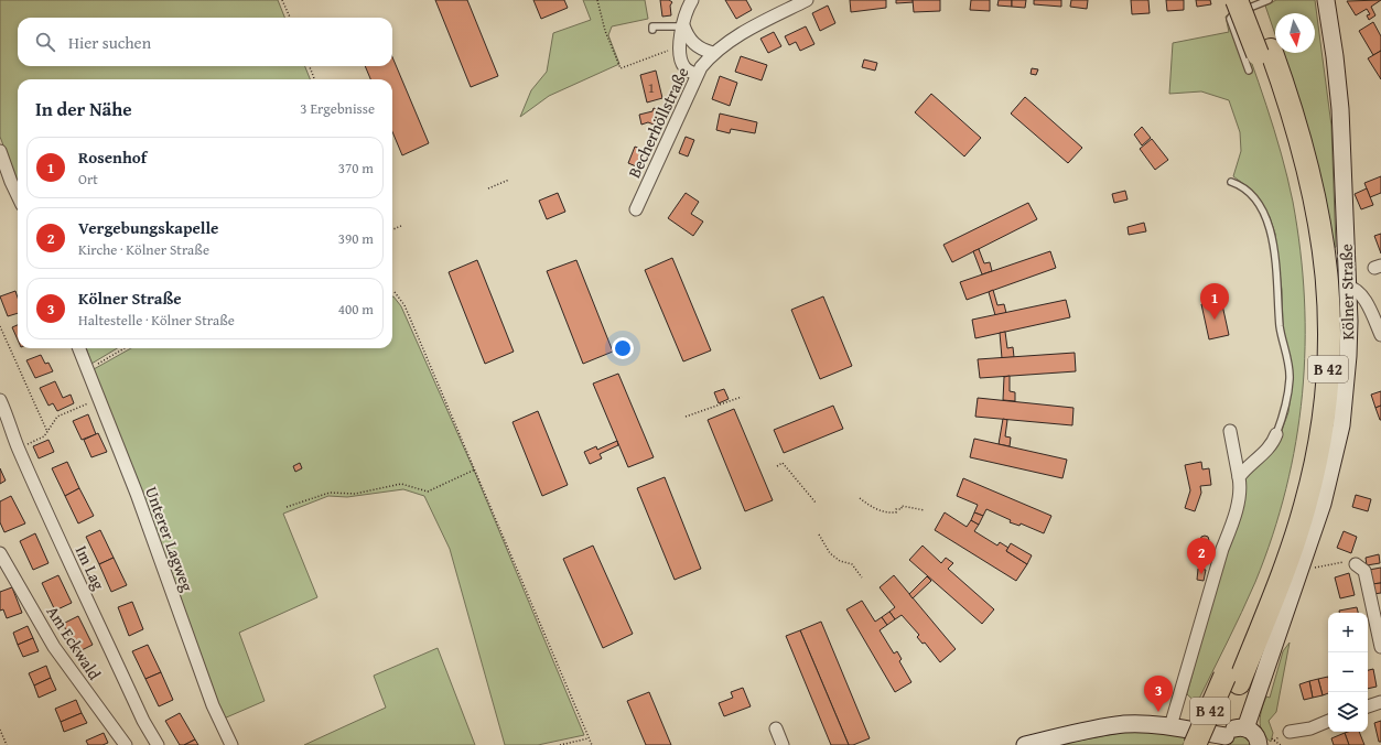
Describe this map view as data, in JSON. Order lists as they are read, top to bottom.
{
  "streets": {
    "highway": ["B 42"],
    "street": [
      "Becherhöllstraße",
      "Kölner Straße",
      "Unterer Lagweg",
      "Im Lag",
      "Am Eckwald"
    ]
  },
  "house_numbers": ["1"],
  "north": "bottom",
  "page": {
    "search": "Hier suchen",
    "heading": ["In der Nähe", "3 Ergebnisse"],
    "list": [
      {
        "mark": "1",
        "name": "Rosenhof",
        "note": "Ort",
        "value": "370 m"
      },
      {
        "mark": "2",
        "name": "Vergebungskapelle",
        "note": "Kirche · Kölner Straße",
        "value": "390 m"
      },
      {
        "mark": "3",
        "name": "Kölner Straße",
        "note": "Haltestelle · Kölner Straße",
        "value": "400 m"
      }
    ],
    "pins": ["1", "2", "3"],
    "map_buttons": ["+", "−"]
  }
}
